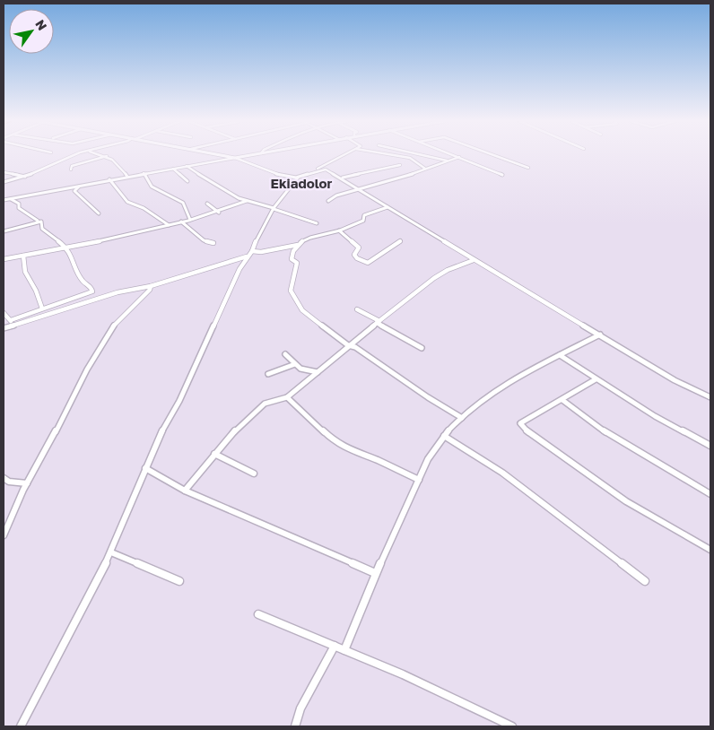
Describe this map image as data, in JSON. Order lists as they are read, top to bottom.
{
  "districts": ["Ekiadolor"],
  "north": "top right"
}
